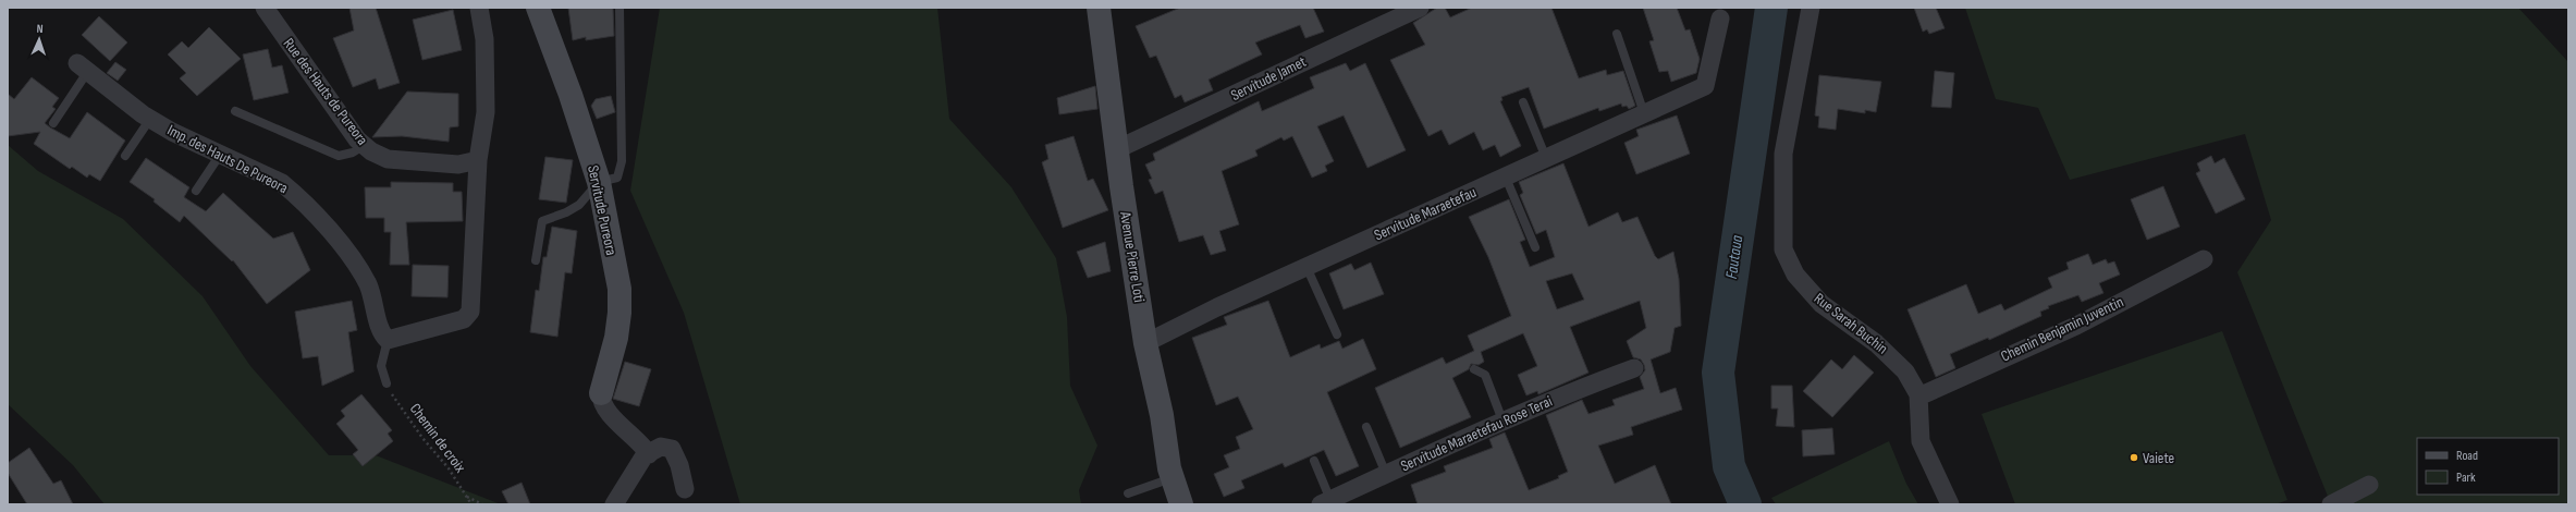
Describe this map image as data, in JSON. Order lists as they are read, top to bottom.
{
  "streets": {
    "main road": ["Servitude Pureora", "Avenue Pierre Loti"],
    "street": [
      "Servitude Jamet",
      "Rue des Hauts de Pureora",
      "Imp. des Hauts De Pureora",
      "Servitude Maraetefau",
      "Rue Sarah Buchin",
      "Chemin Benjamin Juventin",
      "Servitude Maraetefau Rose Terai"
    ],
    "path": ["Chemin de croix"]
  },
  "crossings": [
    ["Servitude Jamet", "Avenue Pierre Loti"],
    ["Servitude Maraetefau", "Avenue Pierre Loti"],
    ["Rue Sarah Buchin", "Chemin Benjamin Juventin"]
  ],
  "water": ["Fautaua"],
  "places": ["Vaiete"],
  "legend": ["Road", "Park"],
  "north": "top"
}
